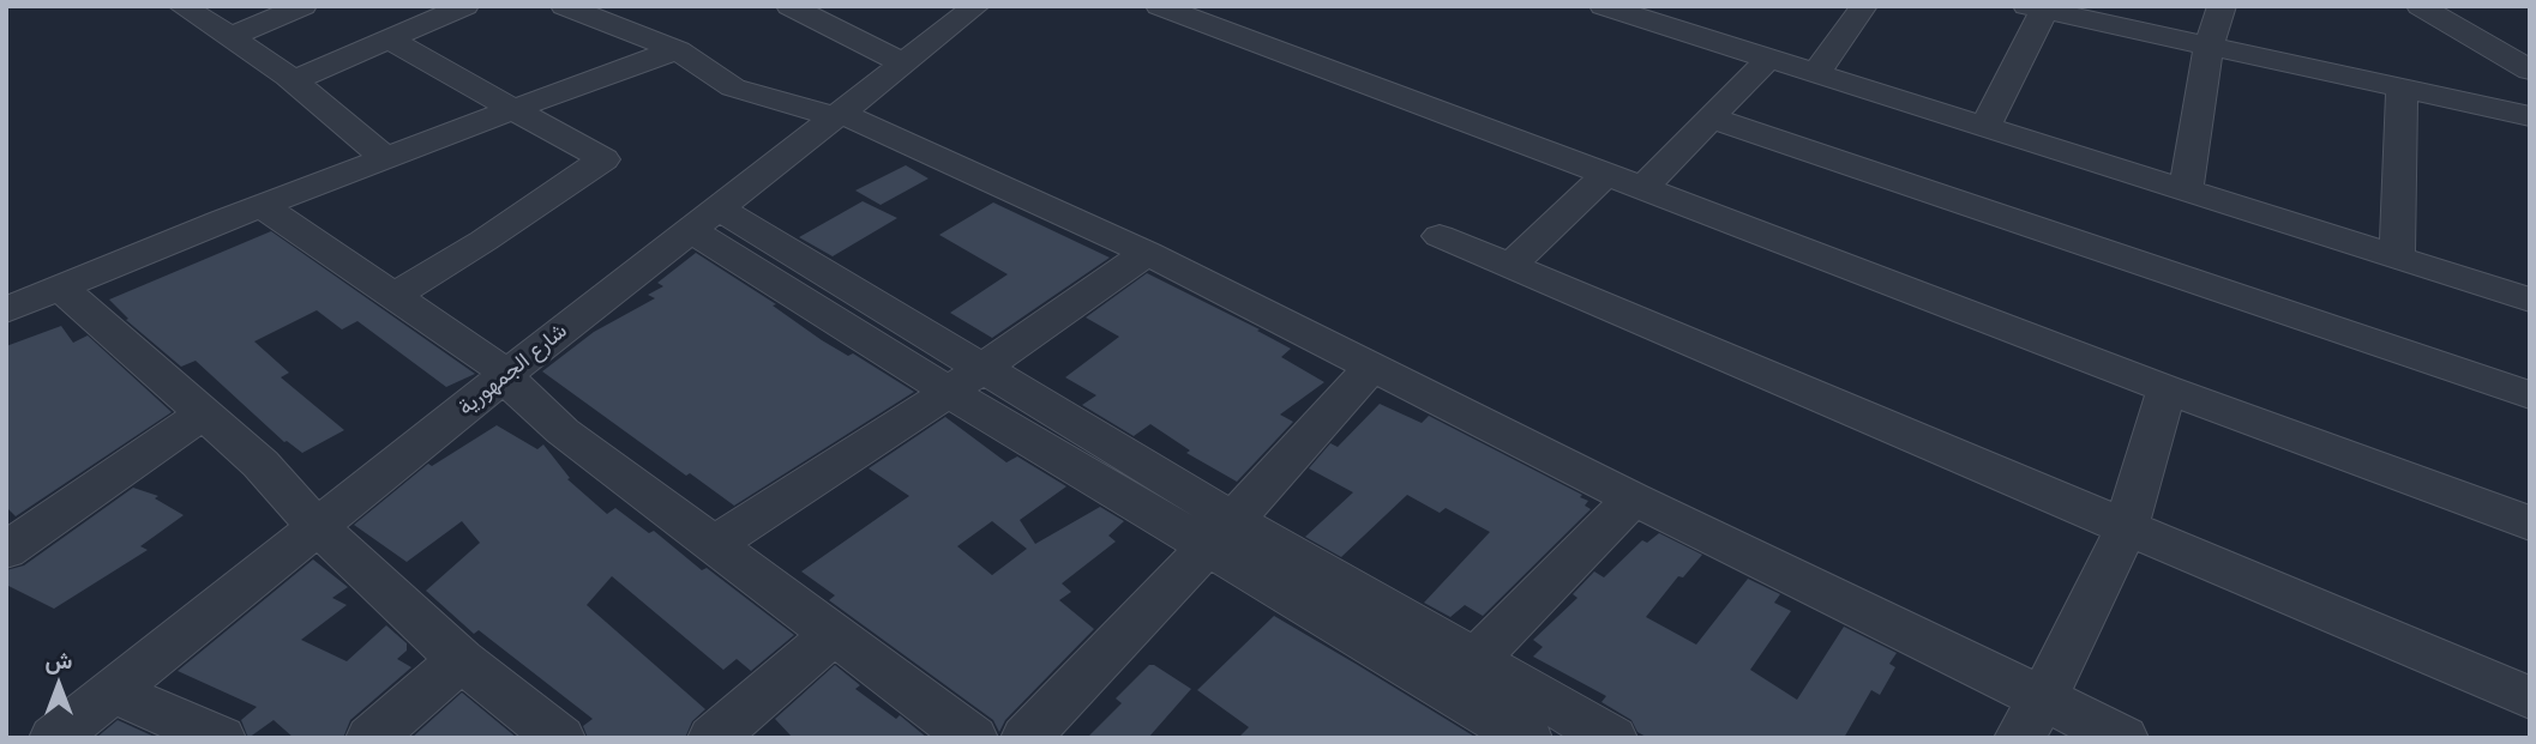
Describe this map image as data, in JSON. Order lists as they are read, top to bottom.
{
  "streets": {
    "street": ["شارع الجمهورية"]
  },
  "north": "top"
}
